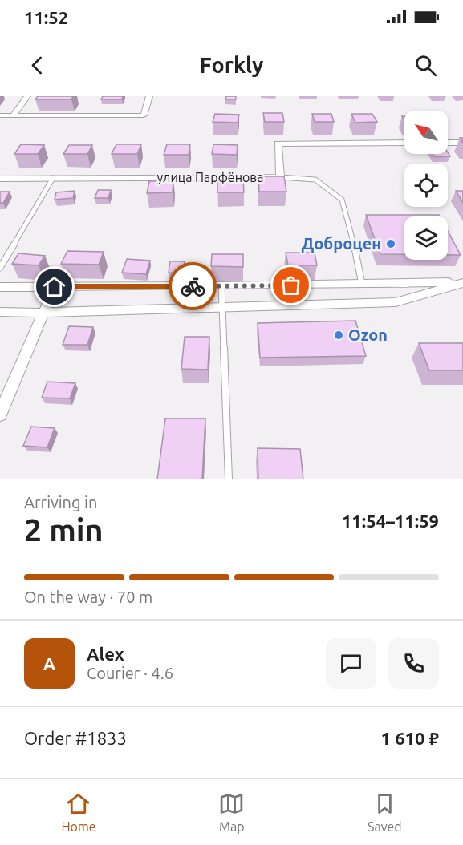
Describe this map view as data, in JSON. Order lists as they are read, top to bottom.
{
  "streets": {
    "street": ["улица Парфёнова"]
  },
  "places": ["Доброцен", "Ozon"],
  "north": "top left",
  "page": {
    "status": "11:52",
    "header": "Forkly",
    "heading": ["2 min", "Arriving in", "11:54–11:59"],
    "panel": [
      "Alex",
      "Courier · 4.6",
      "Order #1833",
      "1 610 ₽"
    ],
    "bar": "On the way · 70 m",
    "round": "A",
    "tabs": ["Home", "Map", "Saved"]
  }
}
